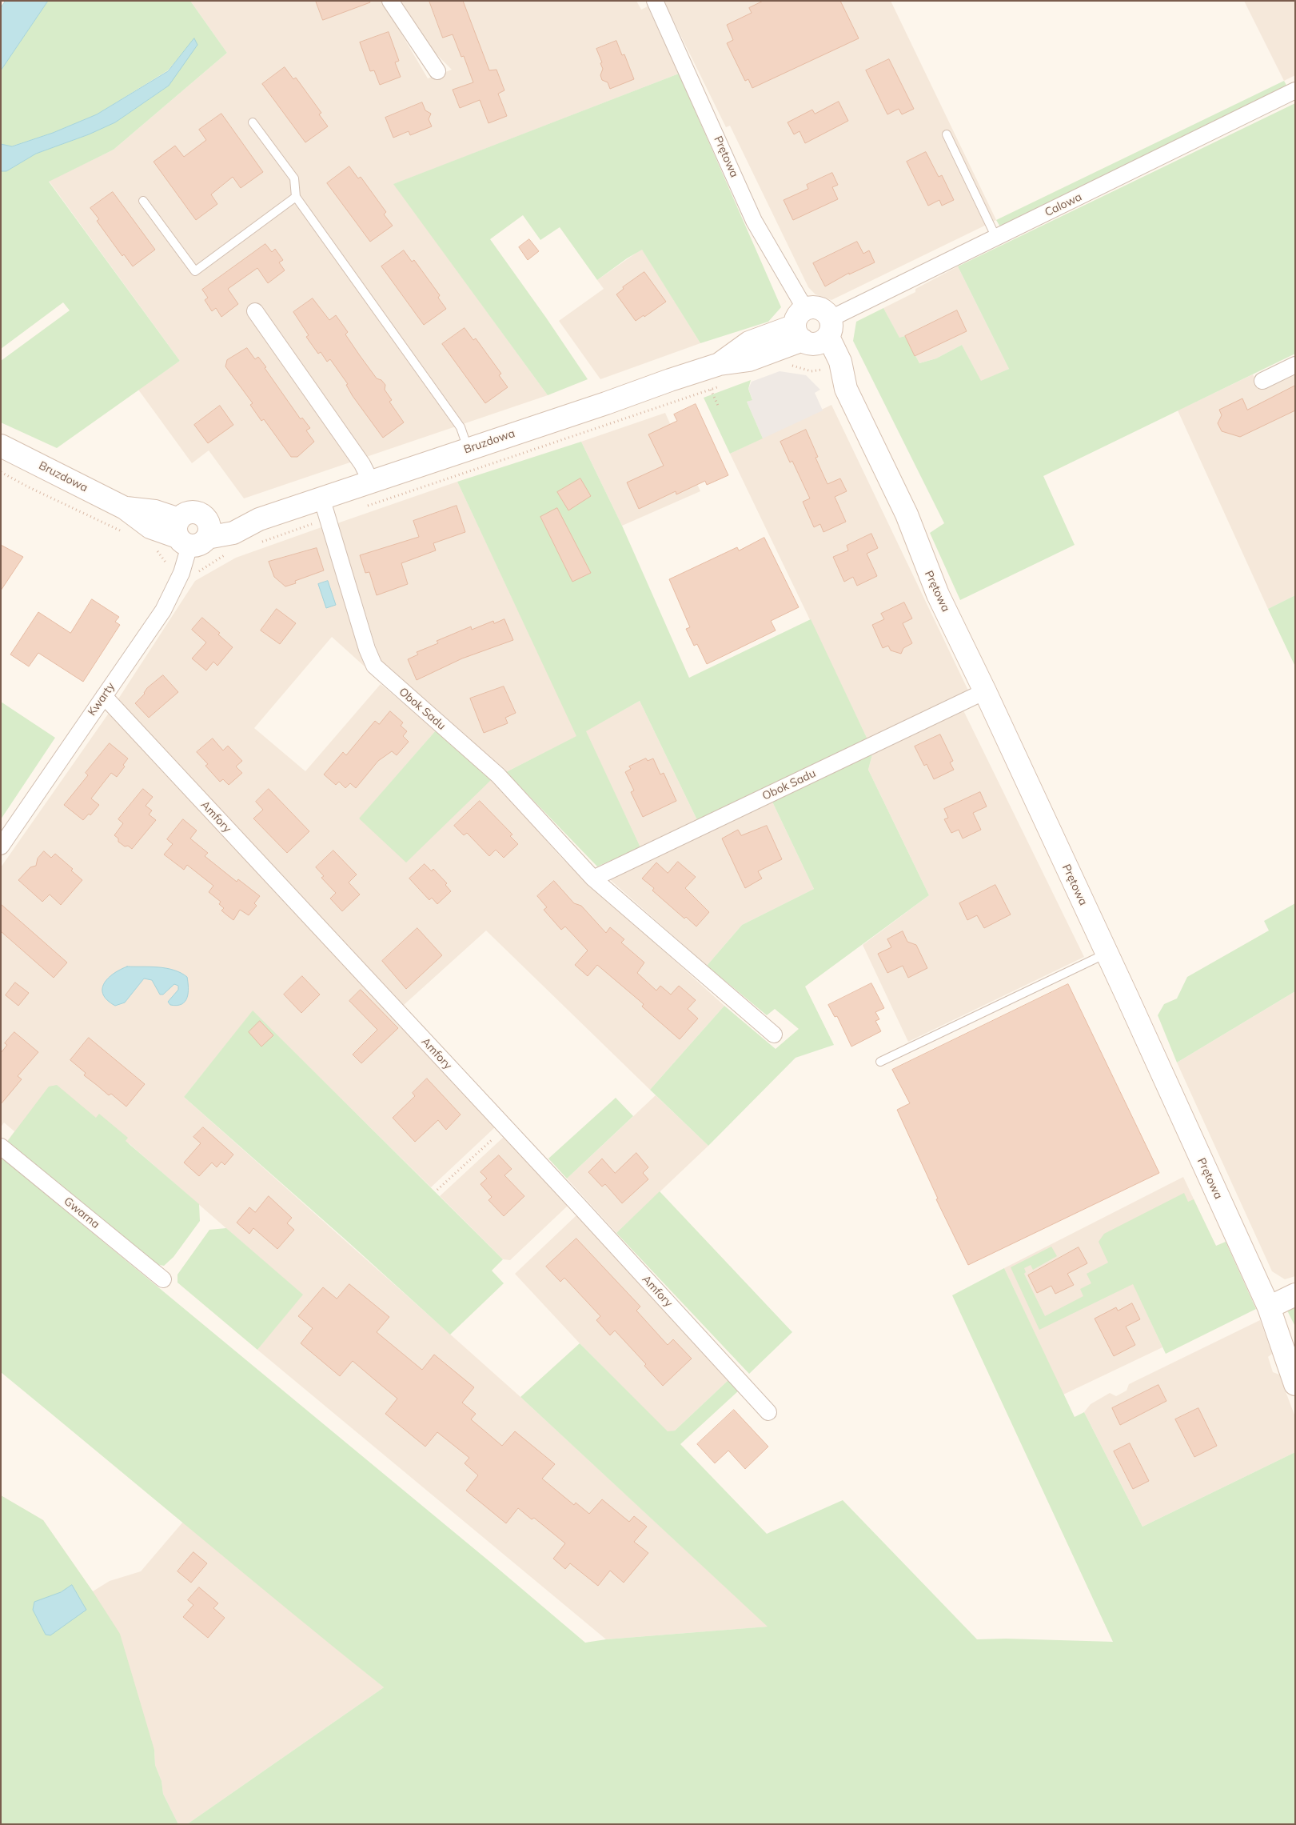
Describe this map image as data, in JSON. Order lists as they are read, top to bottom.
{
  "streets": {
    "street": [
      "Prętowa",
      "Calowa",
      "Bruzdowa",
      "Kwarty",
      "Obok Sadu",
      "Amfory",
      "Gwarna"
    ]
  },
  "crossings": [
    ["Prętowa", "Calowa"],
    ["Prętowa", "Bruzdowa"],
    ["Prętowa", "Obok Sadu"],
    ["Calowa", "Bruzdowa"],
    ["Bruzdowa", "Kwarty"],
    ["Bruzdowa", "Obok Sadu"],
    ["Kwarty", "Amfory"]
  ]
}
